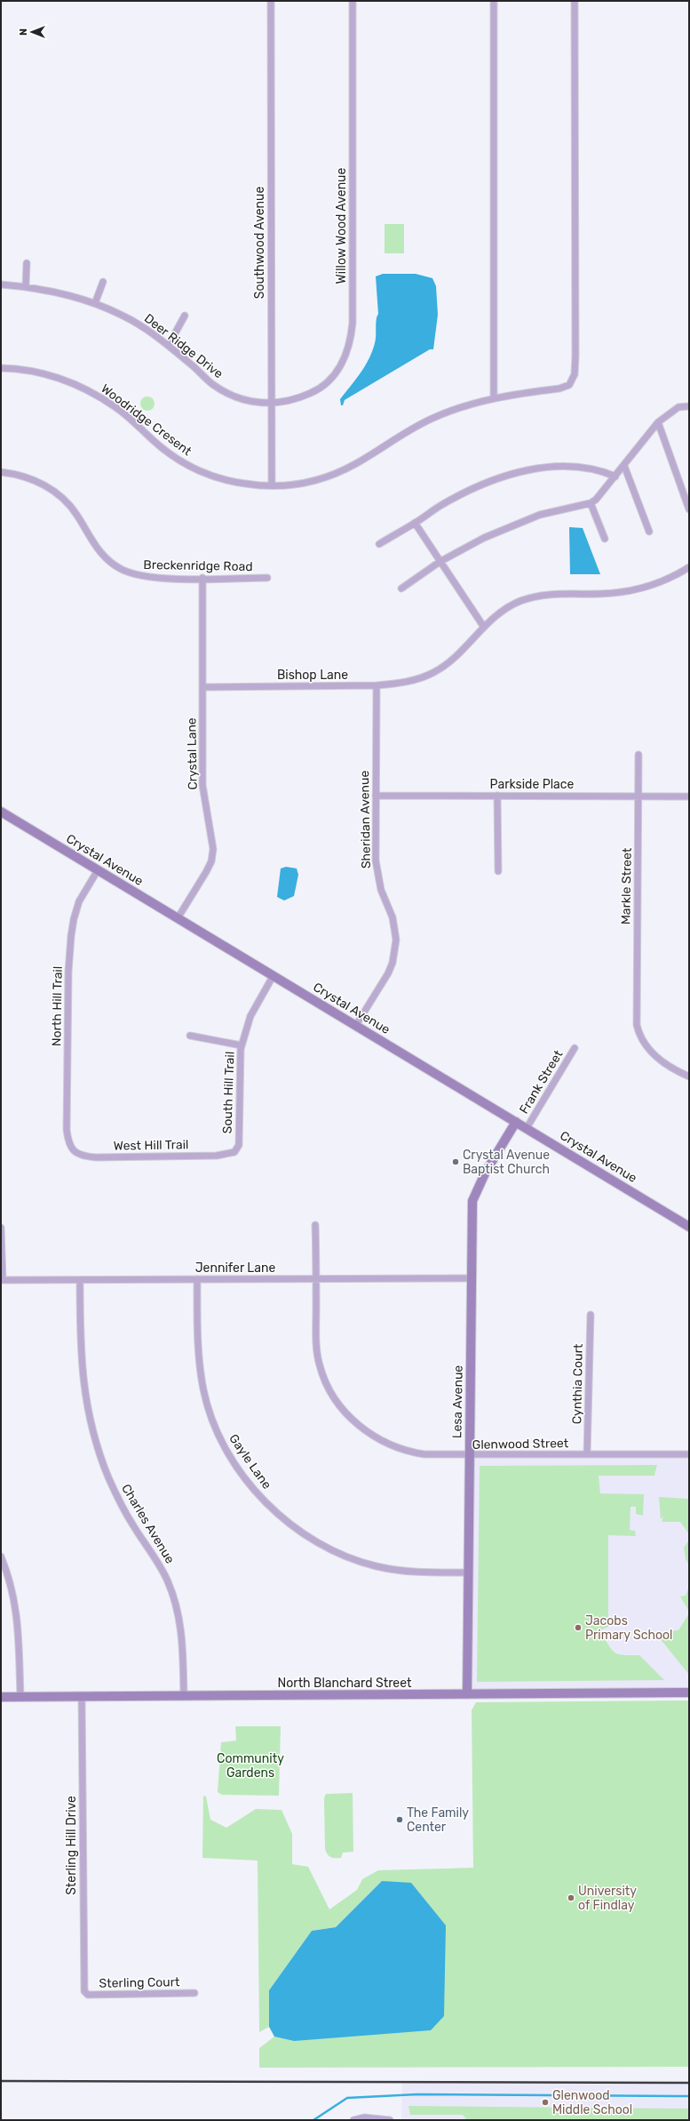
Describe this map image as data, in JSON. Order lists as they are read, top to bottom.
{
  "streets": {
    "street": [
      "Willow Wood Avenue",
      "Southwood Avenue",
      "Deer Ridge Drive",
      "Woodridge Cresent",
      "Breckenridge Road",
      "Bishop Lane",
      "Crystal Lane",
      "Parkside Place",
      "Sheridan Avenue",
      "Crystal Avenue",
      "Markle Street",
      "North Hill Trail",
      "Frank Street",
      "South Hill Trail",
      "West Hill Trail",
      "Jennifer Lane",
      "Cynthia Court",
      "Lesa Avenue",
      "Glenwood Street",
      "Gayle Lane",
      "Charles Avenue",
      "North Blanchard Street",
      "Sterling Hill Drive",
      "Sterling Court"
    ]
  },
  "crossings": [
    ["Willow Wood Avenue", "Southwood Avenue"],
    ["Willow Wood Avenue", "Deer Ridge Drive"],
    ["Southwood Avenue", "Deer Ridge Drive"],
    ["Southwood Avenue", "Woodridge Cresent"],
    ["Breckenridge Road", "Crystal Lane"],
    ["Bishop Lane", "Crystal Lane"],
    ["Bishop Lane", "Sheridan Avenue"],
    ["Crystal Lane", "Crystal Avenue"],
    ["Parkside Place", "Sheridan Avenue"],
    ["Parkside Place", "Markle Street"],
    ["Sheridan Avenue", "Crystal Avenue"],
    ["Crystal Avenue", "North Hill Trail"],
    ["Crystal Avenue", "Frank Street"],
    ["Crystal Avenue", "South Hill Trail"],
    ["Crystal Avenue", "Lesa Avenue"],
    ["North Hill Trail", "West Hill Trail"],
    ["South Hill Trail", "West Hill Trail"],
    ["Jennifer Lane", "Lesa Avenue"],
    ["Jennifer Lane", "Glenwood Street"],
    ["Jennifer Lane", "Gayle Lane"],
    ["Jennifer Lane", "Charles Avenue"],
    ["Cynthia Court", "Glenwood Street"],
    ["Lesa Avenue", "Glenwood Street"],
    ["Lesa Avenue", "Gayle Lane"],
    ["Lesa Avenue", "North Blanchard Street"],
    ["Charles Avenue", "North Blanchard Street"],
    ["North Blanchard Street", "Sterling Hill Drive"],
    ["Sterling Hill Drive", "Sterling Court"]
  ],
  "parks": ["Community Gardens"],
  "places": [
    "Crystal Avenue Baptist Church",
    "Jacobs Primary School",
    "The Family Center",
    "University of Findlay",
    "Glenwood Middle School"
  ],
  "north": "left"
}
